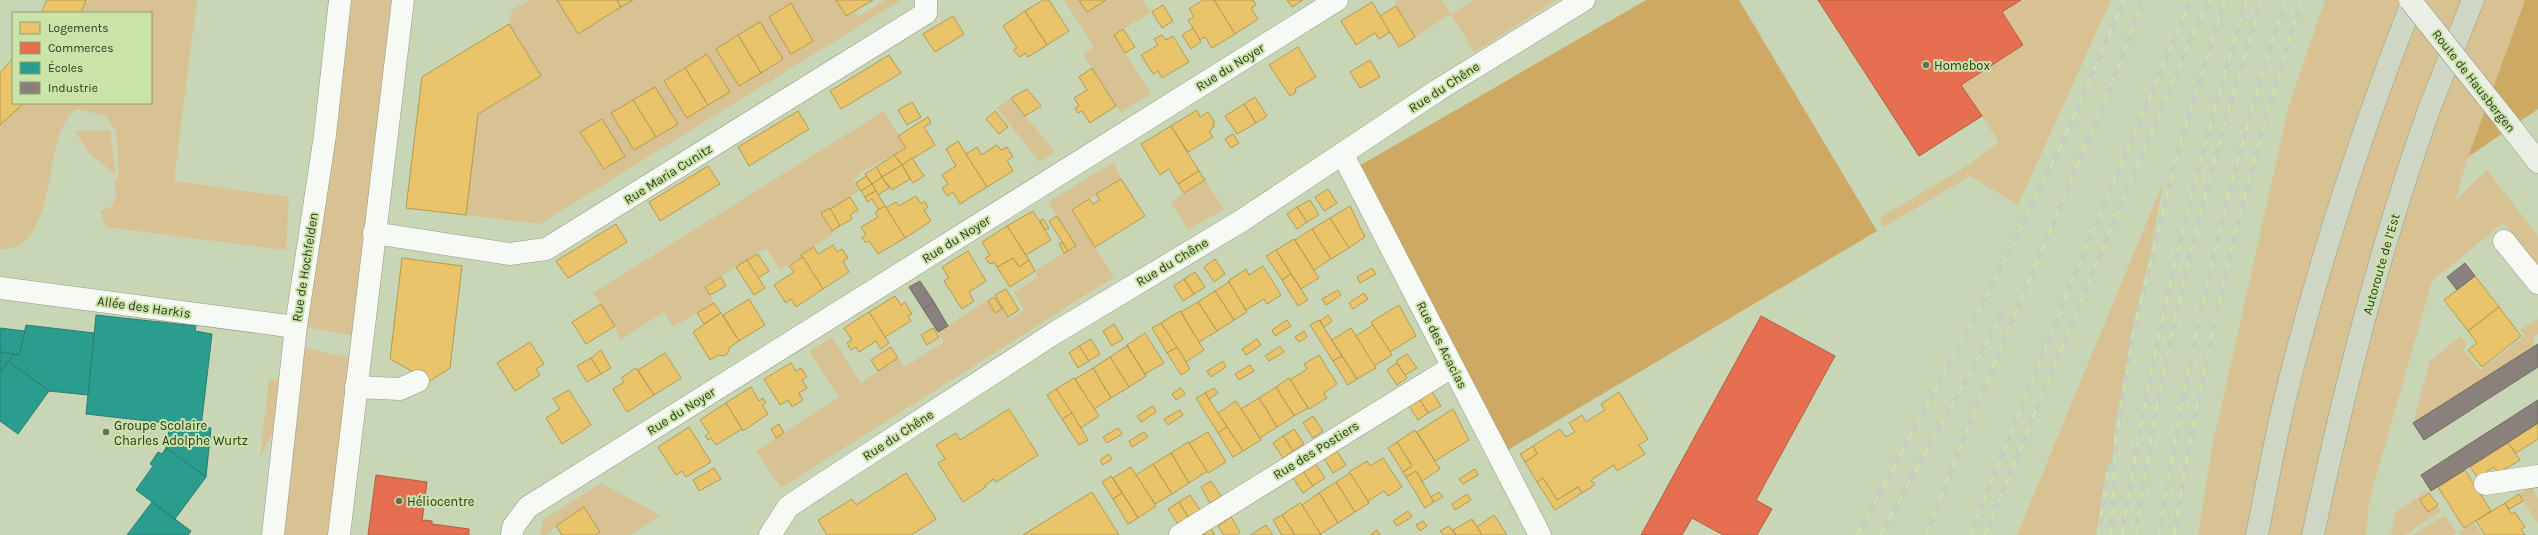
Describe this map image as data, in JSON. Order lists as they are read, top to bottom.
{
  "streets": {
    "highway": ["Autoroute de l’Est"],
    "street": [
      "Rue du Noyer",
      "Route de Hausbergen",
      "Rue du Chêne",
      "Rue Maria Cunitz",
      "Rue de Hochfelden",
      "Allée des Harkis",
      "Rue des Acacias",
      "Rue des Postiers"
    ]
  },
  "crossings": [
    ["Rue du Chêne", "Rue des Acacias"],
    ["Rue des Acacias", "Rue des Postiers"]
  ],
  "places": ["Homebox", "Groupe Scolaire Charles Adolphe Wurtz", "Héliocentre"],
  "legend": [
    "Logements",
    "Commerces",
    "Écoles",
    "Industrie"
  ]
}
